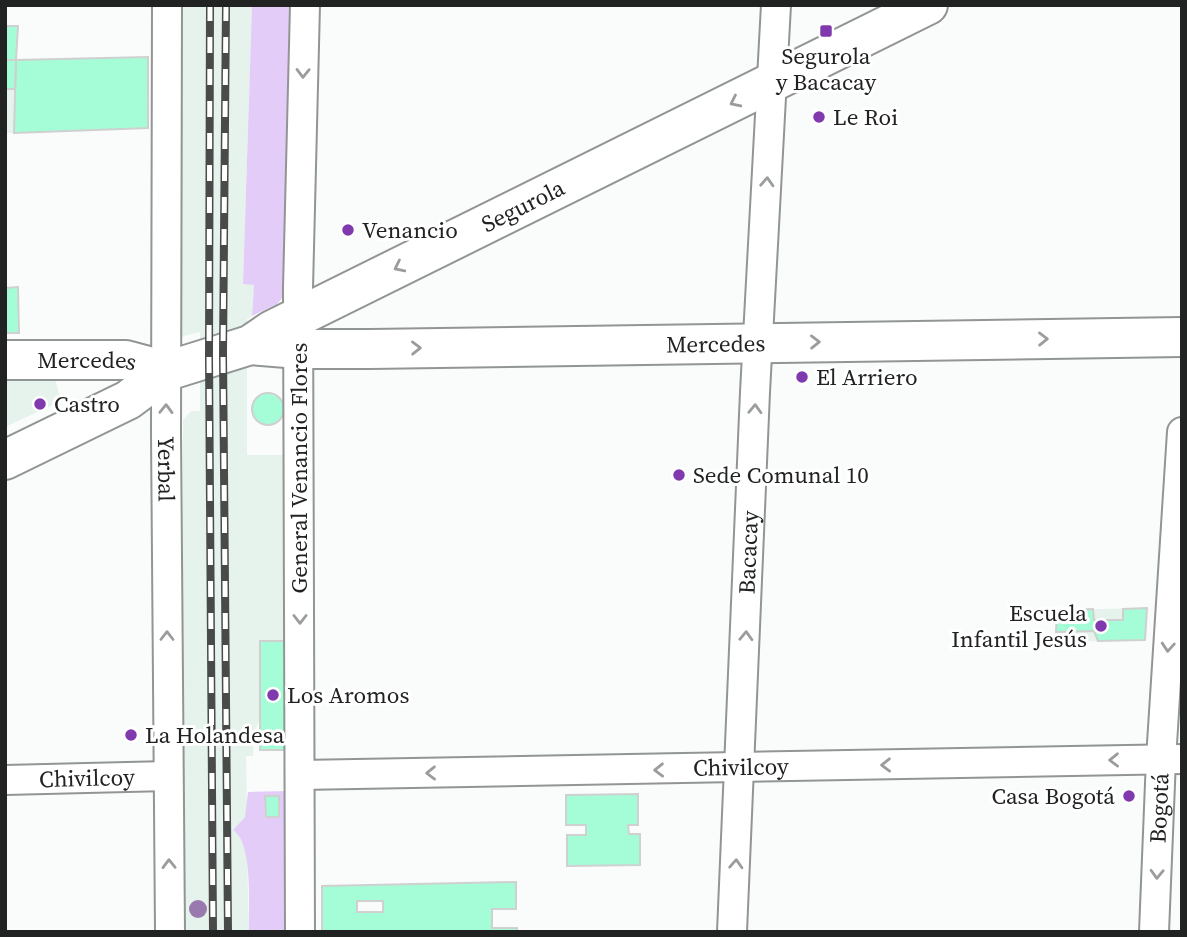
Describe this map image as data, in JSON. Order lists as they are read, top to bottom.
{
  "streets": {
    "street": [
      "Segurola",
      "Mercedes",
      "General Venancio Flores",
      "Yerbal",
      "Bacacay",
      "Chivilcoy",
      "Bogotá"
    ]
  },
  "crossings": [
    ["Segurola", "Mercedes"],
    ["Segurola", "General Venancio Flores"],
    ["Segurola", "Bacacay"],
    ["Mercedes", "General Venancio Flores"],
    ["Mercedes", "Yerbal"],
    ["Mercedes", "Bacacay"],
    ["General Venancio Flores", "Chivilcoy"],
    ["Yerbal", "Chivilcoy"],
    ["Bacacay", "Chivilcoy"],
    ["Chivilcoy", "Bogotá"]
  ],
  "one_way": [
    "Segurola",
    "Mercedes",
    "General Venancio Flores",
    "Yerbal",
    "Bacacay",
    "Chivilcoy",
    "Bogotá"
  ],
  "places": {
    "transit": ["Segurola y Bacacay"],
    "other": [
      "Le Roi",
      "Venancio",
      "El Arriero",
      "Castro",
      "Sede Comunal 10",
      "Escuela Infantil Jesús",
      "Los Aromos",
      "La Holandesa",
      "Casa Bogotá"
    ]
  }
}
